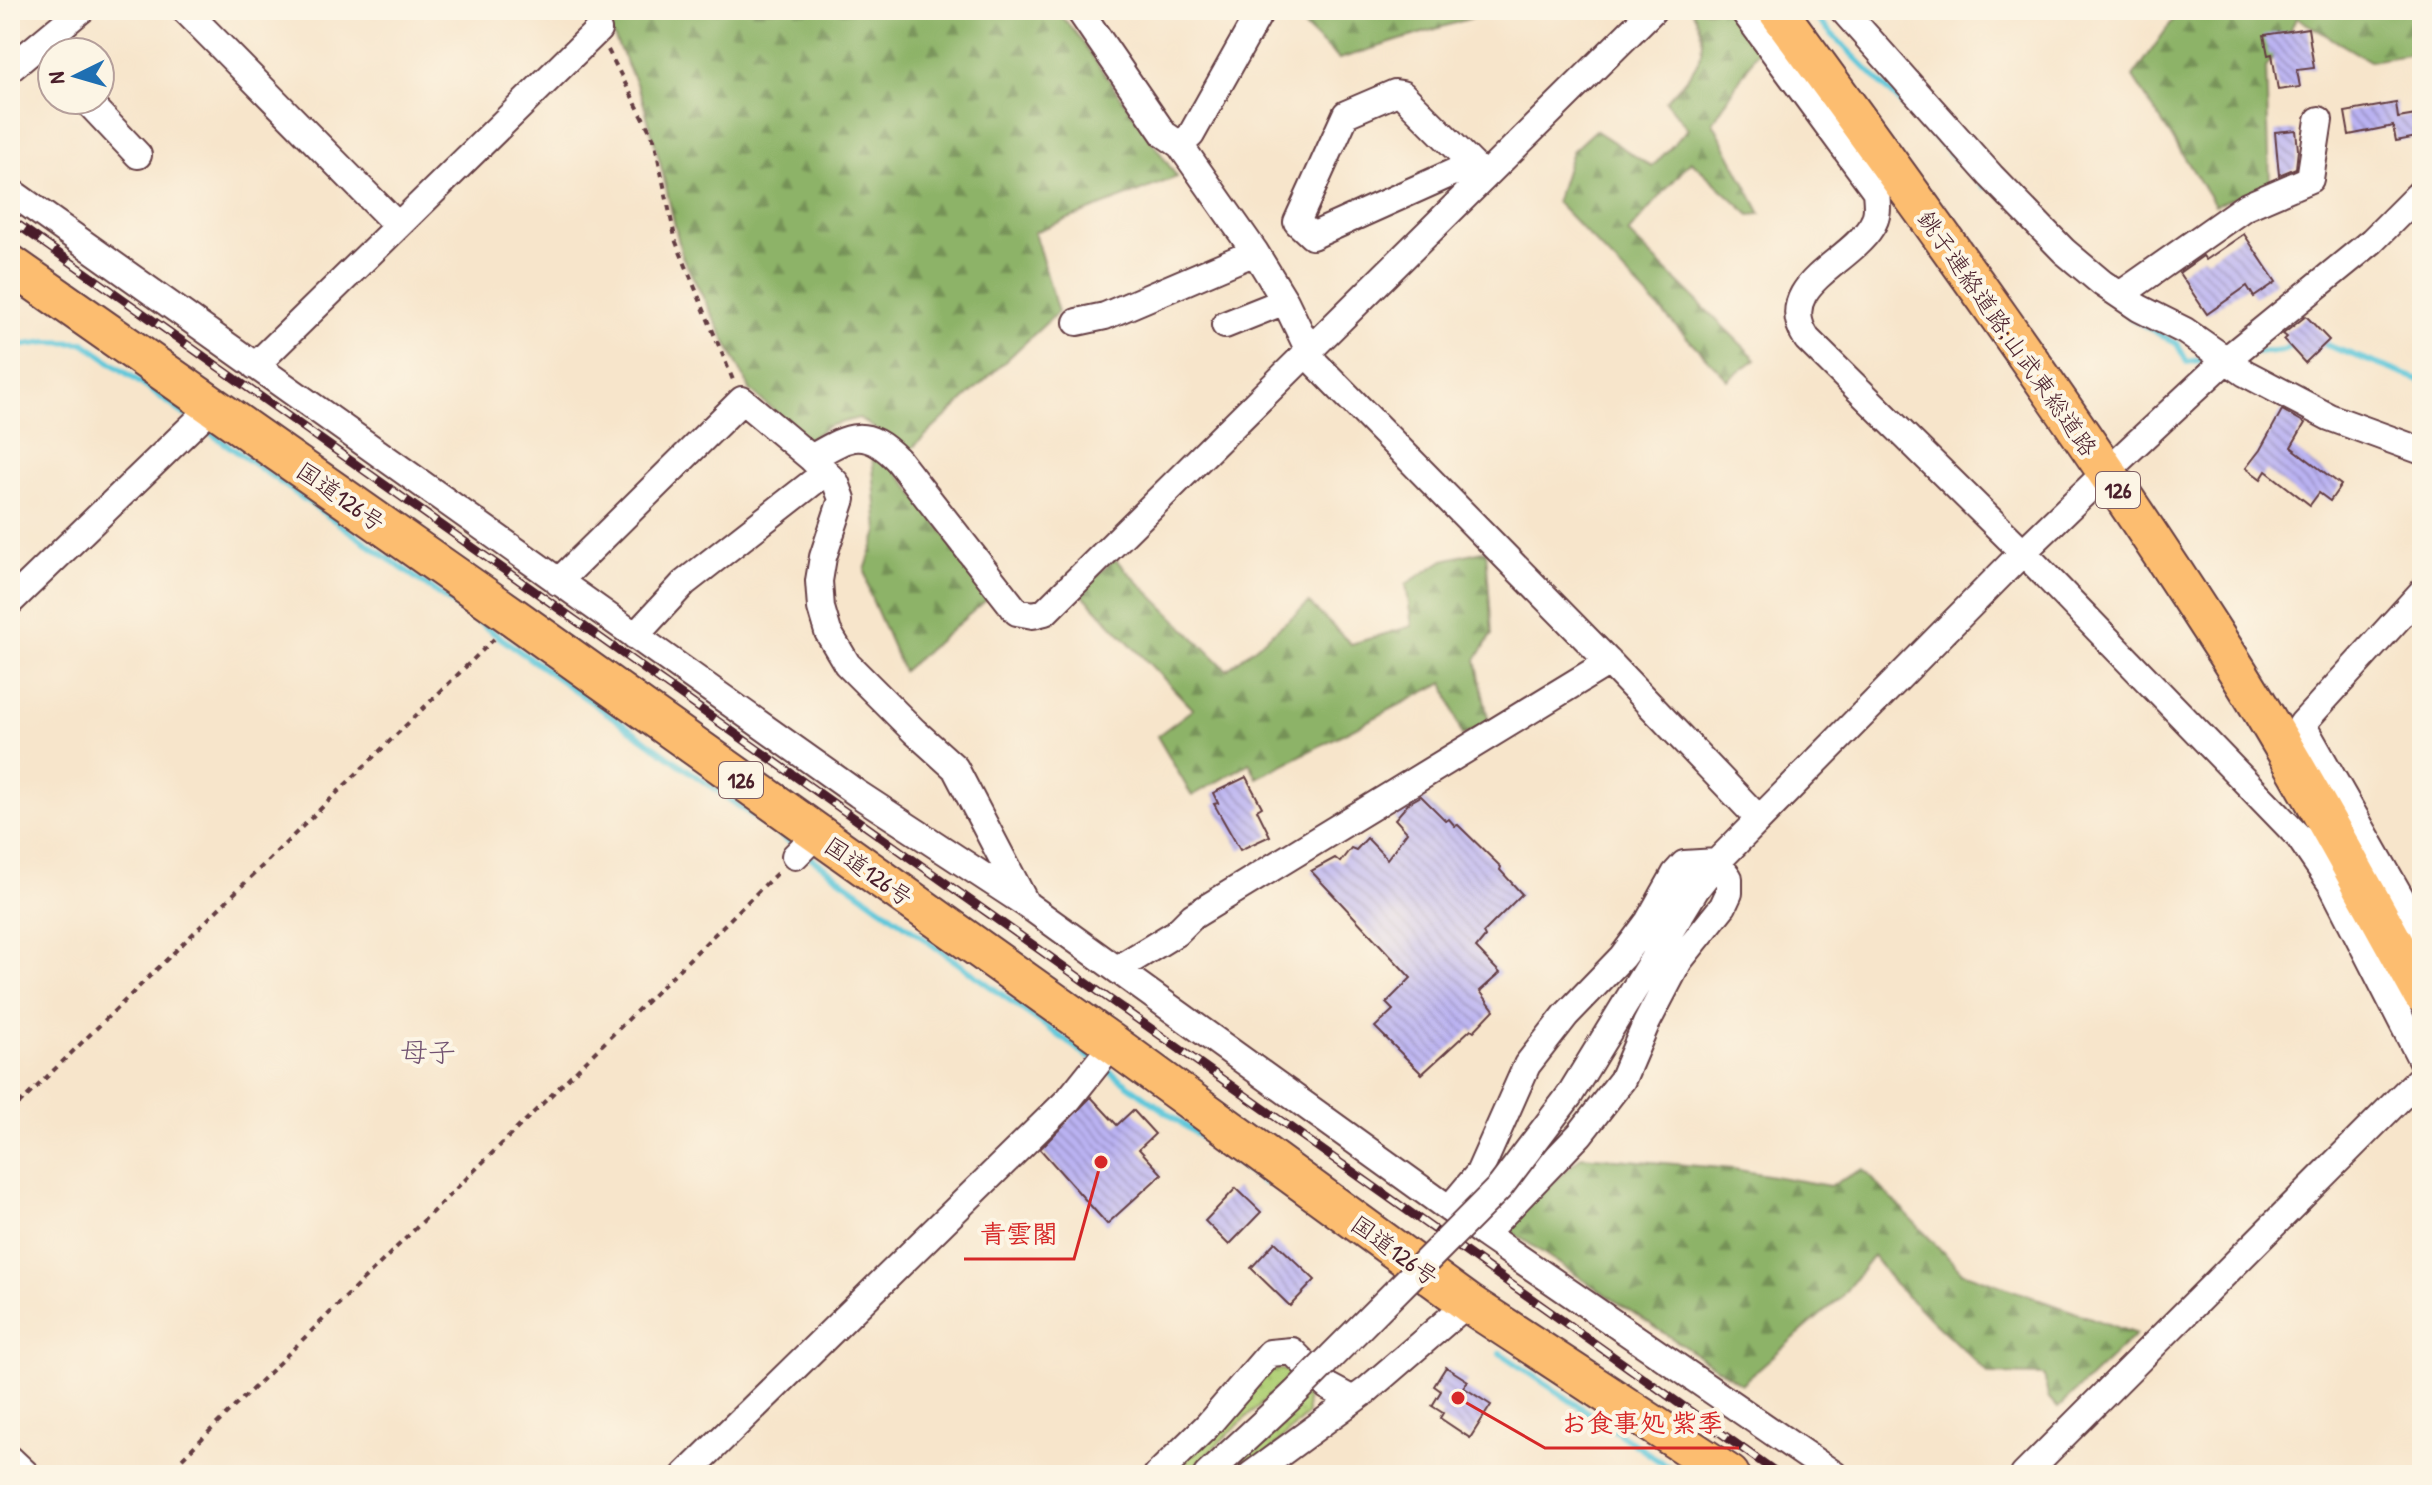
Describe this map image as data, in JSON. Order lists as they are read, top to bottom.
{
  "streets": {
    "highway": ["銚子連絡道路;山武東総道路", "126", "国道126号"]
  },
  "districts": ["母子"],
  "places": ["青雲閣", "お食事処 紫季"],
  "north": "left"
}
